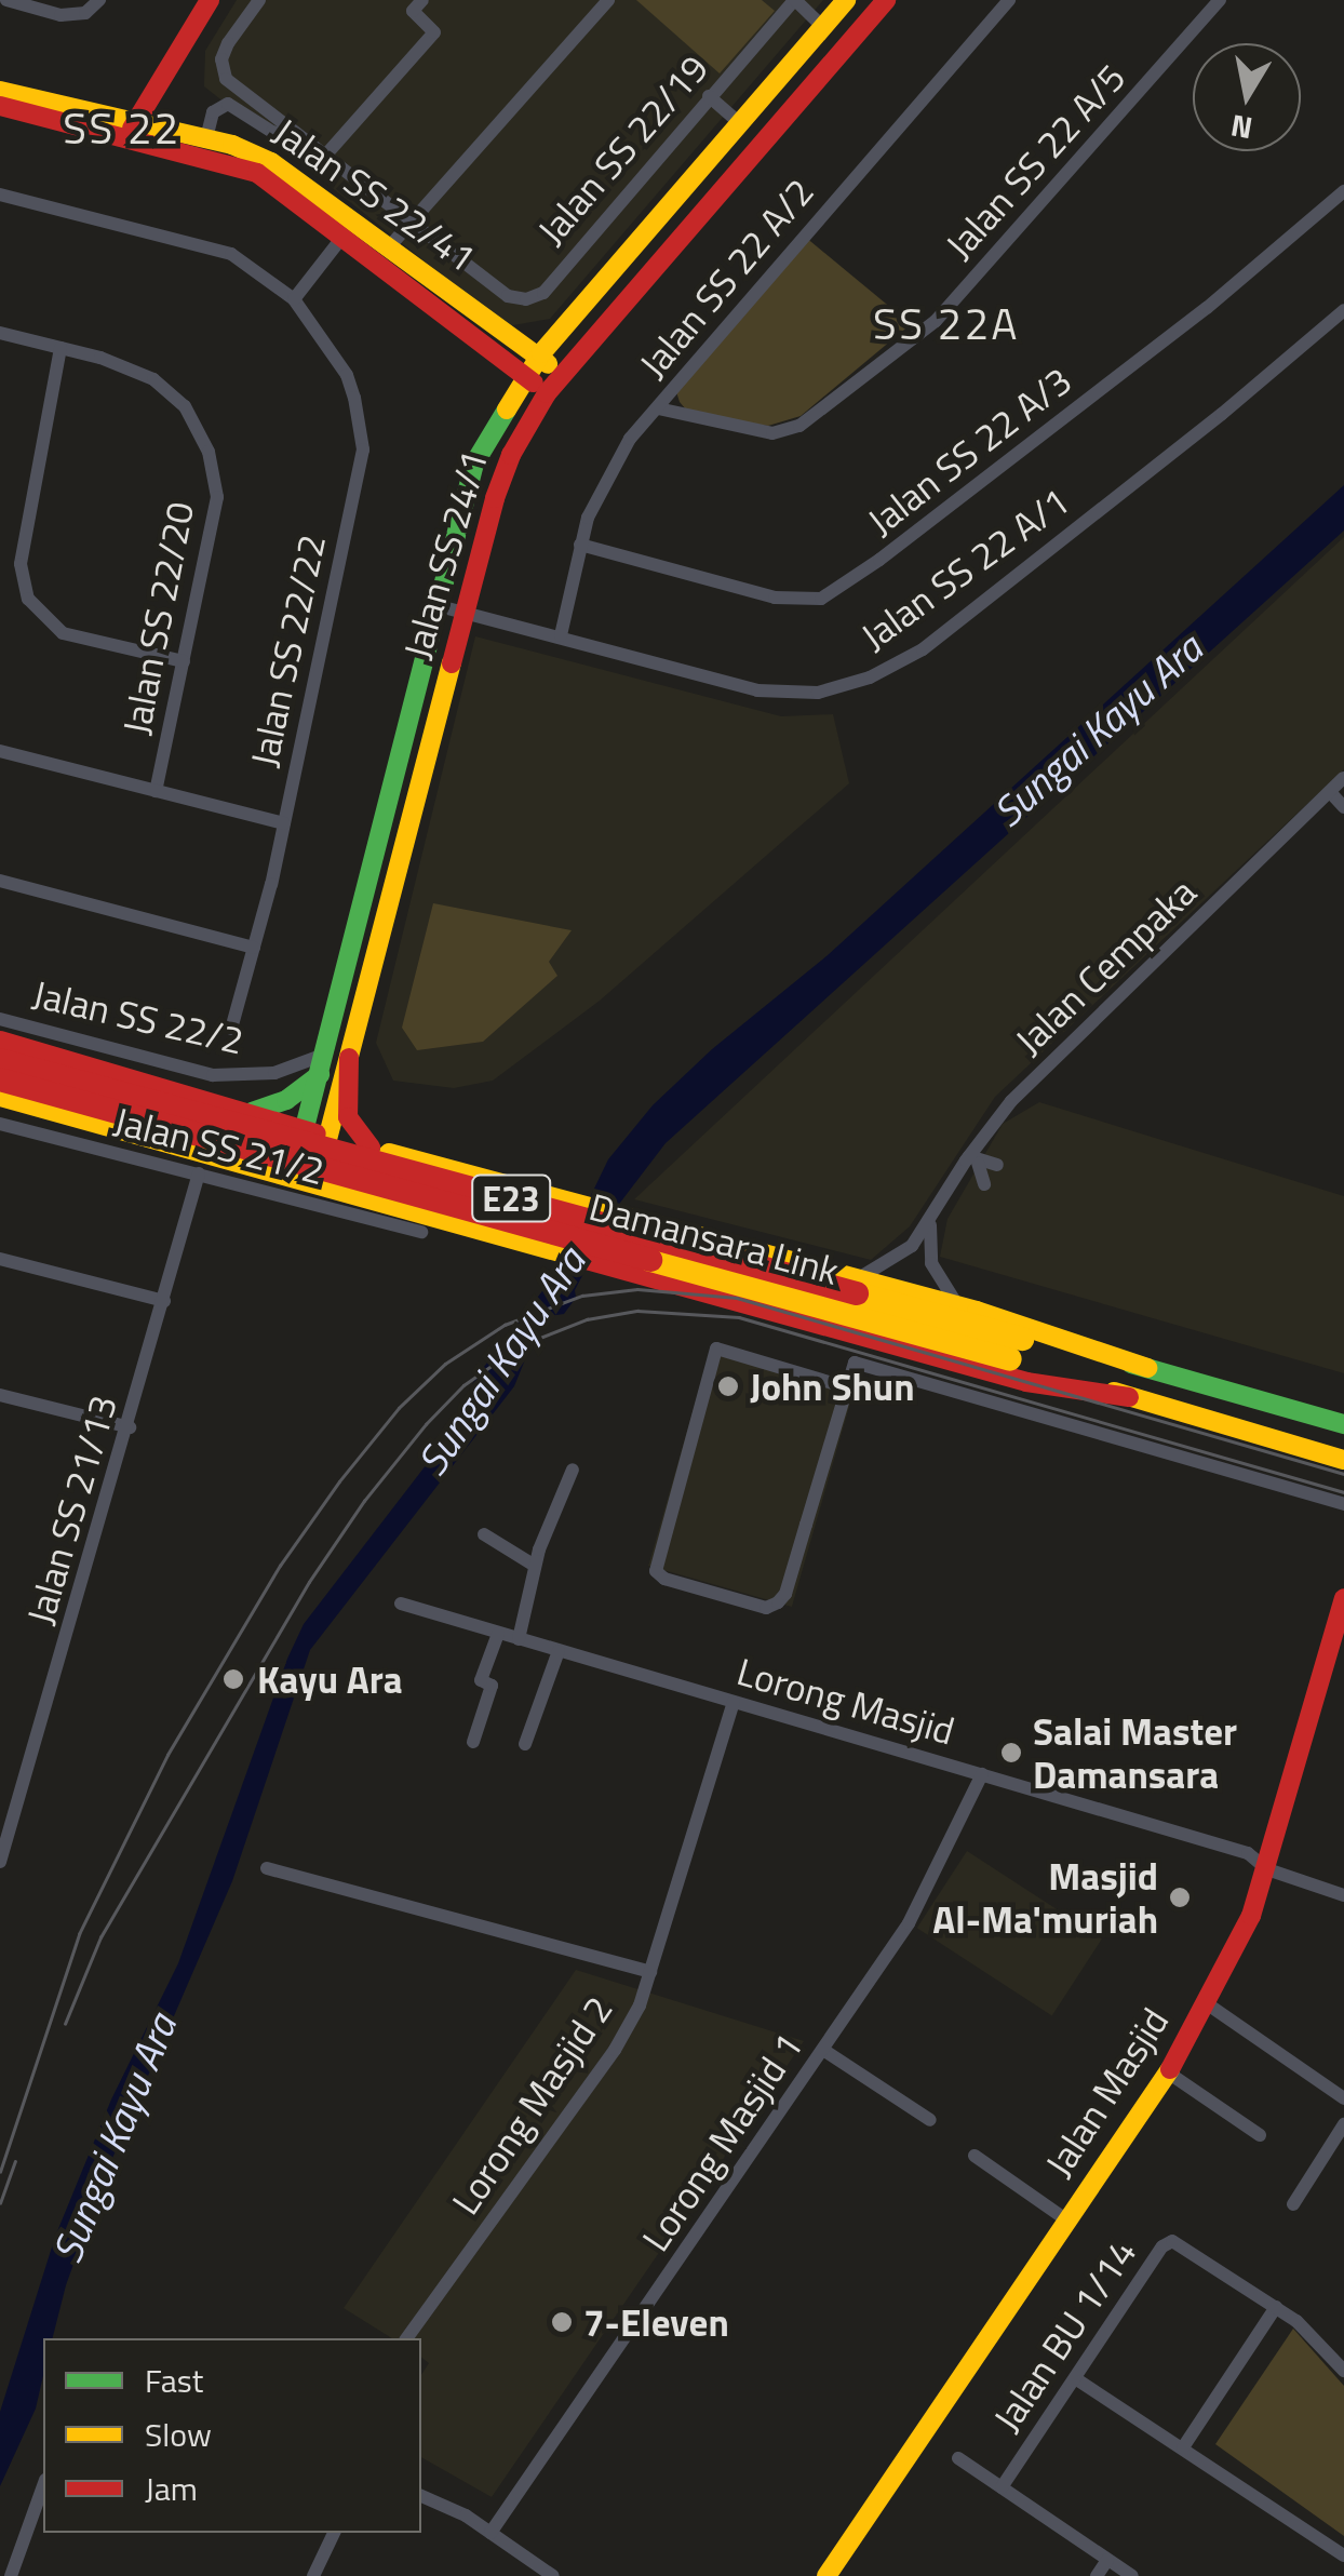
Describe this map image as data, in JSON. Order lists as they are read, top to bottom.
{
  "streets": {
    "main road": [
      "Jalan SS 22/41",
      "Jalan SS 24/1",
      "E23",
      "Damansara Link",
      "Jalan Masjid"
    ],
    "street": [
      "Jalan SS 22/19",
      "Jalan SS 22 A/5",
      "Jalan SS 22 A/2",
      "Jalan SS 22 A/3",
      "Jalan SS 22 A/1",
      "Jalan SS 22/20",
      "Jalan SS 22/22",
      "Jalan Cempaka",
      "Jalan SS 22/2",
      "Jalan SS 21/2",
      "Jalan SS 21/13",
      "Lorong Masjid",
      "Lorong Masjid 2",
      "Lorong Masjid 1",
      "Jalan BU 1/14"
    ]
  },
  "crossings": [
    ["Jalan SS 22 A/5", "Jalan SS 22 A/2"],
    ["Jalan SS 22/41", "Jalan SS 24/1"],
    ["Jalan SS 22 A/2", "Jalan SS 22 A/3"],
    ["Jalan SS 22 A/2", "Jalan SS 22 A/1"],
    ["Jalan SS 24/1", "Jalan SS 22 A/1"],
    ["Jalan SS 24/1", "Jalan SS 22/2"],
    ["Jalan SS 21/2", "Jalan SS 21/13"],
    ["Lorong Masjid", "Jalan Masjid"],
    ["Lorong Masjid", "Lorong Masjid 2"],
    ["Lorong Masjid", "Lorong Masjid 1"]
  ],
  "districts": ["SS 22", "SS 22A"],
  "water": ["Sungai Kayu Ara"],
  "places": [
    "John Shun",
    "Kayu Ara",
    "Salai Master Damansara",
    "Masjid Al-Ma'muriah",
    "7-Eleven"
  ],
  "legend": ["Fast", "Slow", "Jam"],
  "north": "bottom"
}
